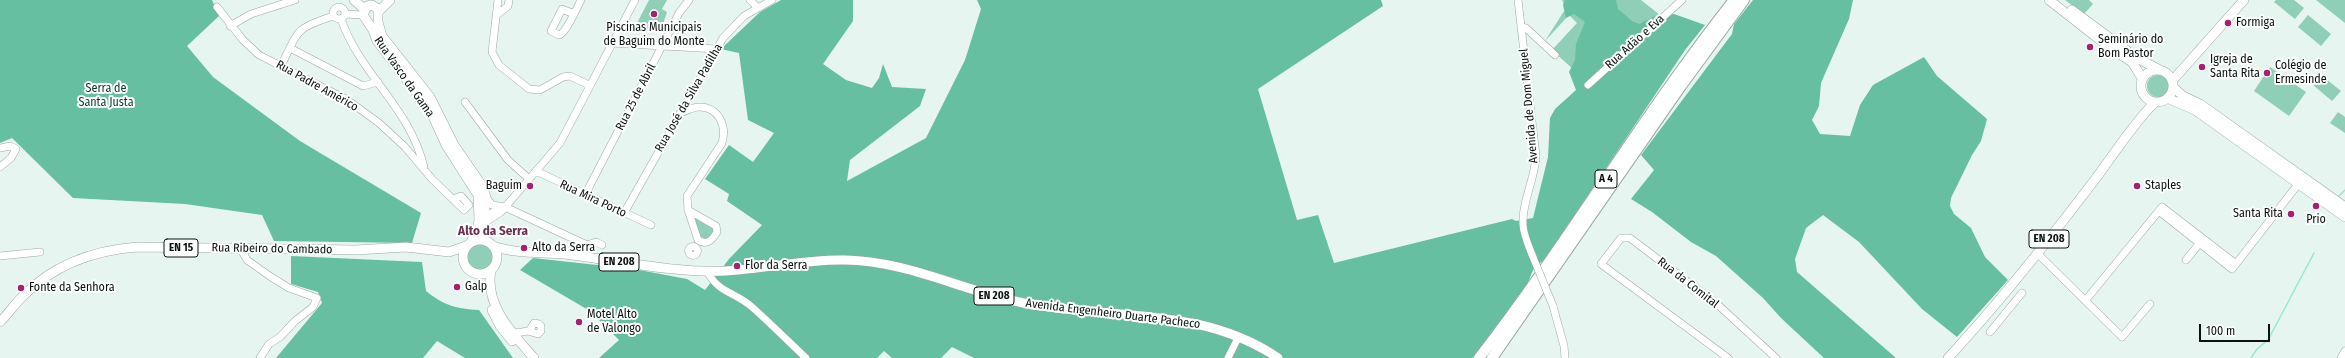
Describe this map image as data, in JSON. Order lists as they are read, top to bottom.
{
  "streets": {
    "highway": ["A 4"],
    "main road": [
      "Rua Vasco da Gama",
      "EN 208",
      "EN 15",
      "Rua Ribeiro do Cambado",
      "Avenida Engenheiro Duarte Pacheco"
    ],
    "street": [
      "Rua Adão e Eva",
      "Rua Padre Américo",
      "Rua 25 de Abril",
      "Rua José da Silva Padilha",
      "Avenida de Dom Miguel",
      "Rua Mira Porto",
      "Rua da Comital"
    ]
  },
  "crossings": [
    ["Rua Vasco da Gama", "EN 208"],
    ["Rua Vasco da Gama", "Rua Ribeiro do Cambado"],
    ["Rua 25 de Abril", "Rua Mira Porto"],
    ["Rua José da Silva Padilha", "Rua Mira Porto"],
    ["EN 208", "Rua Ribeiro do Cambado"],
    ["EN 208", "Avenida Engenheiro Duarte Pacheco"],
    ["EN 15", "Rua Ribeiro do Cambado"]
  ],
  "districts": ["Alto da Serra"],
  "parks": ["Serra de Santa Justa"],
  "places": [
    "Piscinas Municipais de Baguim do Monte",
    "Formiga",
    "Seminário do Bom Pastor",
    "Igreja de Santa Rita",
    "Colégio de Ermesinde",
    "Baguim",
    "Staples",
    "Prio",
    "Santa Rita",
    "Alto da Serra",
    "Flor da Serra",
    "Galp",
    "Fonte da Senhora",
    "Motel Alto de Valongo"
  ],
  "scale_bar": "100 m"
}
